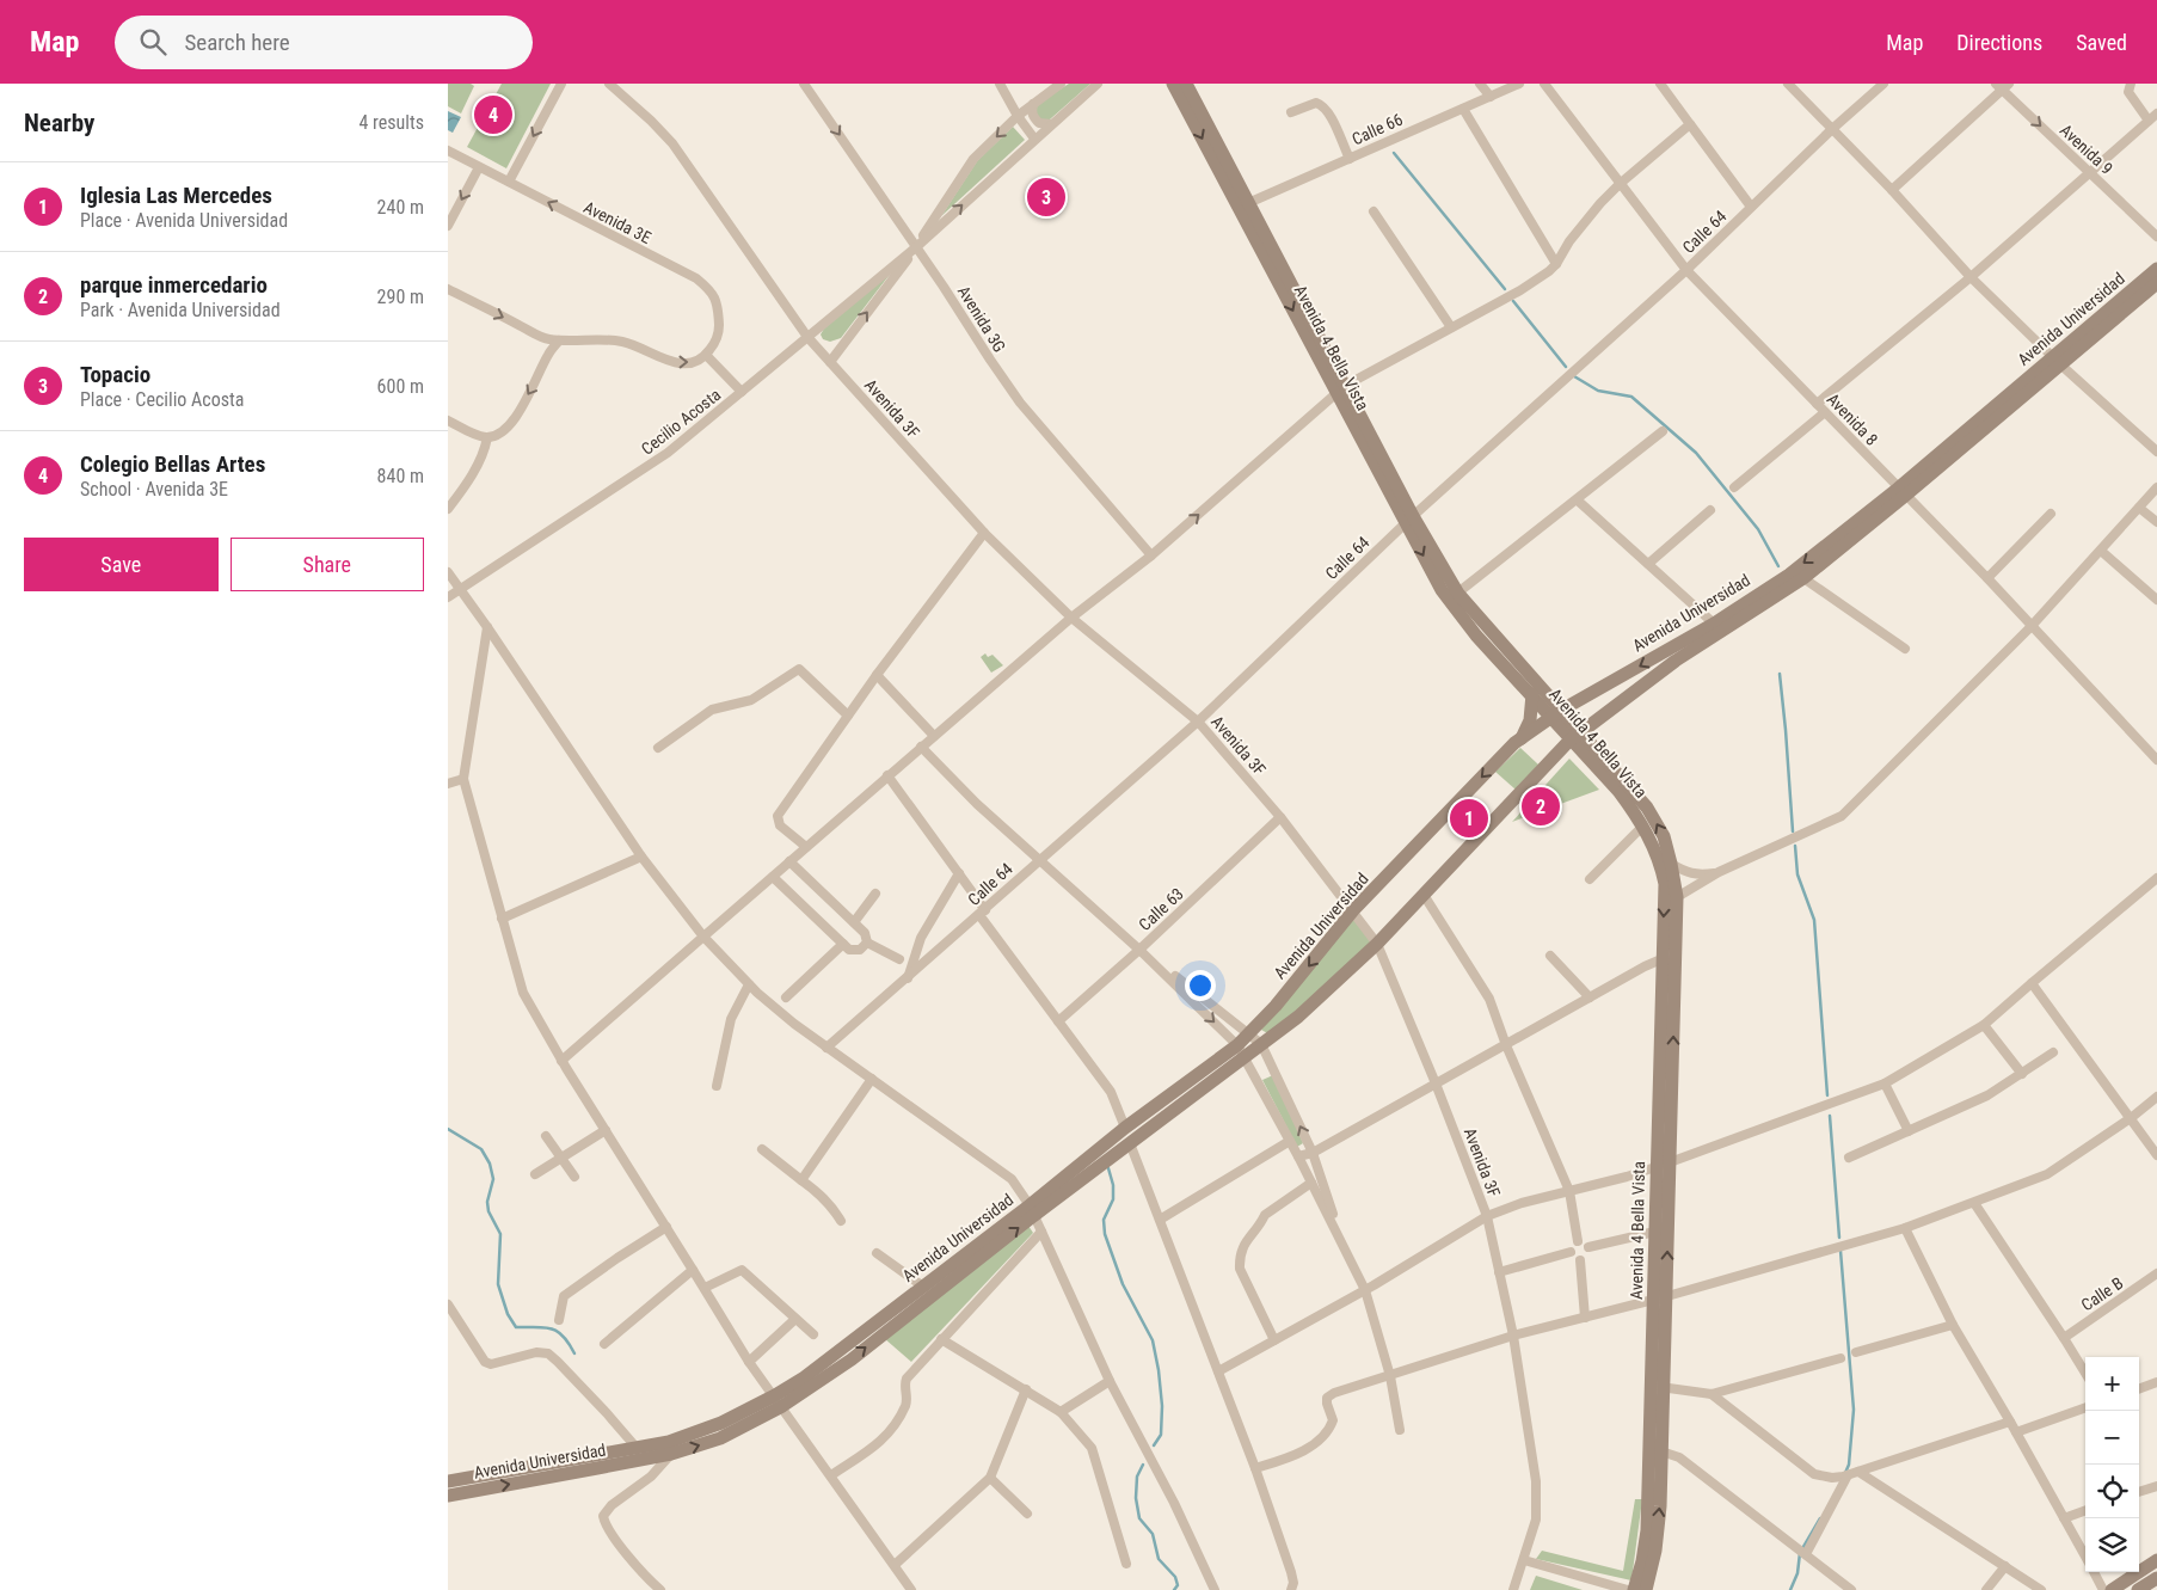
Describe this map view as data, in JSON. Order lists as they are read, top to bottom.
{
  "streets": {
    "street": [
      "Calle 66",
      "Avenida 9",
      "Avenida 3E",
      "Calle 64",
      "Avenida 3G",
      "Avenida Universidad",
      "Avenida 4 Bella Vista",
      "Avenida 3F",
      "Avenida 8",
      "Cecilio Acosta",
      "Calle 63",
      "Calle B"
    ]
  },
  "crossings": [
    ["Calle 66", "Avenida 4 Bella Vista"],
    ["Calle 64", "Avenida 4 Bella Vista"],
    ["Calle 64", "Avenida 3F"],
    ["Calle 64", "Avenida 8"],
    ["Avenida 3G", "Cecilio Acosta"],
    ["Avenida Universidad", "Avenida 4 Bella Vista"],
    ["Avenida Universidad", "Avenida 3F"],
    ["Avenida Universidad", "Avenida 8"],
    ["Avenida 3F", "Cecilio Acosta"],
    ["Avenida 3F", "Calle 63"]
  ],
  "one_way": ["Avenida 9", "Avenida 3E"],
  "page": {
    "header": "Map",
    "search": "Search here",
    "nav": ["Map", "Directions", "Saved"],
    "heading": ["Nearby", "4 results"],
    "pins": [
      "4",
      "3",
      "2",
      "1"
    ],
    "list": [
      {
        "mark": "1",
        "name": "Iglesia Las Mercedes",
        "note": "Place · Avenida Universidad",
        "value": "240 m"
      },
      {
        "mark": "2",
        "name": "parque inmercedario",
        "note": "Park · Avenida Universidad",
        "value": "290 m"
      },
      {
        "mark": "3",
        "name": "Topacio",
        "note": "Place · Cecilio Acosta",
        "value": "600 m"
      },
      {
        "mark": "4",
        "name": "Colegio Bellas Artes",
        "note": "School · Avenida 3E",
        "value": "840 m"
      }
    ],
    "buttons": ["Save", "Share"],
    "map_buttons": ["+", "−"]
  }
}
